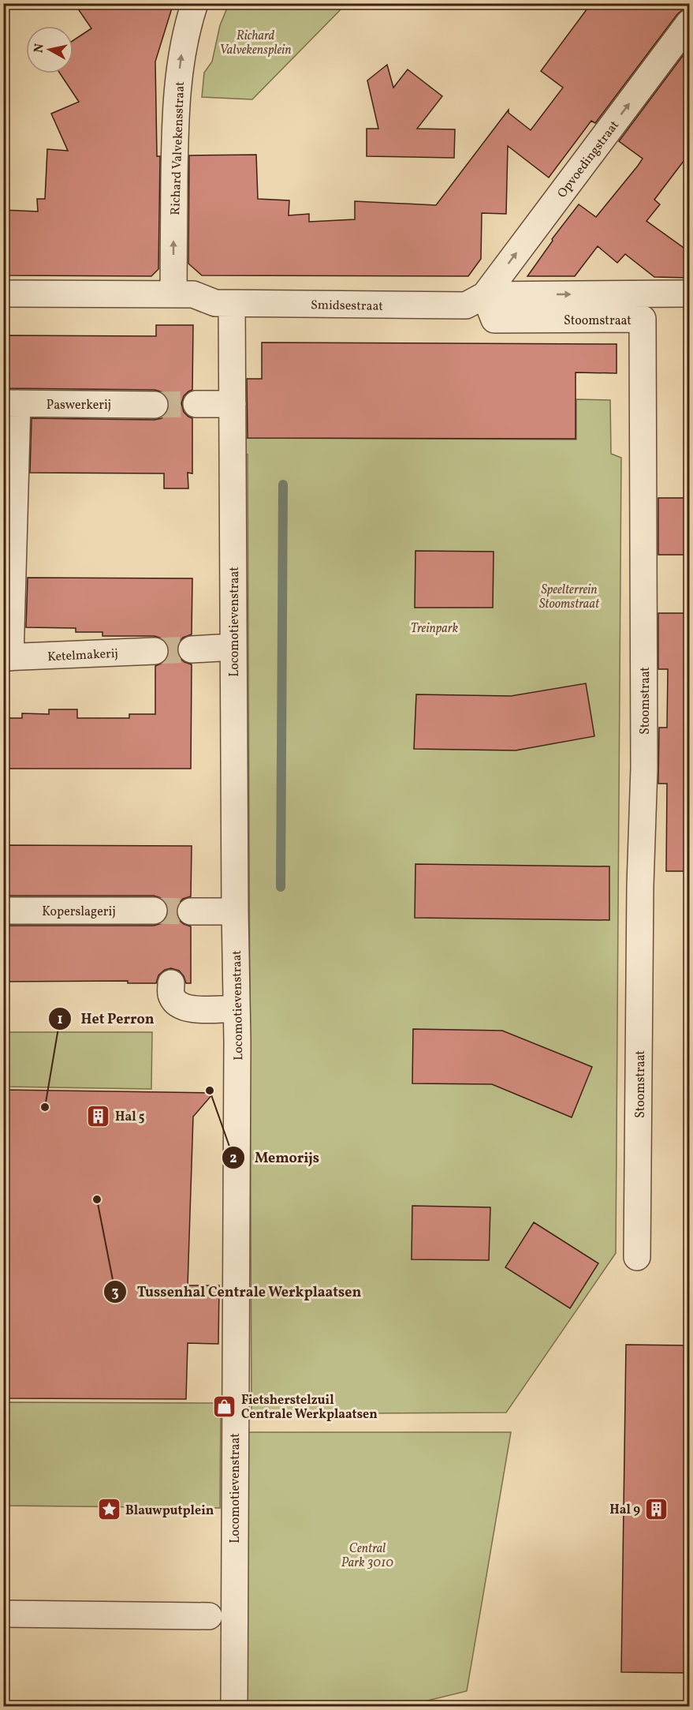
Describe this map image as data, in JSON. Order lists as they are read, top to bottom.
{
  "streets": {
    "street": [
      "Richard Valvekensstraat",
      "Opvoedingstraat",
      "Smidsestraat",
      "Stoomstraat",
      "Paswerkerij",
      "Locomotievenstraat",
      "Ketelmakerij",
      "Koperslagerij"
    ]
  },
  "crossings": [
    ["Richard Valvekensstraat", "Smidsestraat"],
    ["Opvoedingstraat", "Smidsestraat"],
    ["Opvoedingstraat", "Stoomstraat"],
    ["Smidsestraat", "Stoomstraat"],
    ["Smidsestraat", "Locomotievenstraat"],
    ["Paswerkerij", "Ketelmakerij"]
  ],
  "one_way": ["Richard Valvekensstraat", "Opvoedingstraat"],
  "parks": [
    "Richard Valvekensplein",
    "Speelterrein Stoomstraat",
    "Treinpark",
    "Central Park 3010"
  ],
  "places": {
    "other": ["Memorijs", "Het Perron", "Tussenhal Centrale Werkplaatsen"],
    "building": ["Hal 5", "Hal 9"],
    "shop": ["Fietsherstelzuil Centrale Werkplaatsen"],
    "place": ["Blauwputplein"]
  },
  "north": "left"
}
